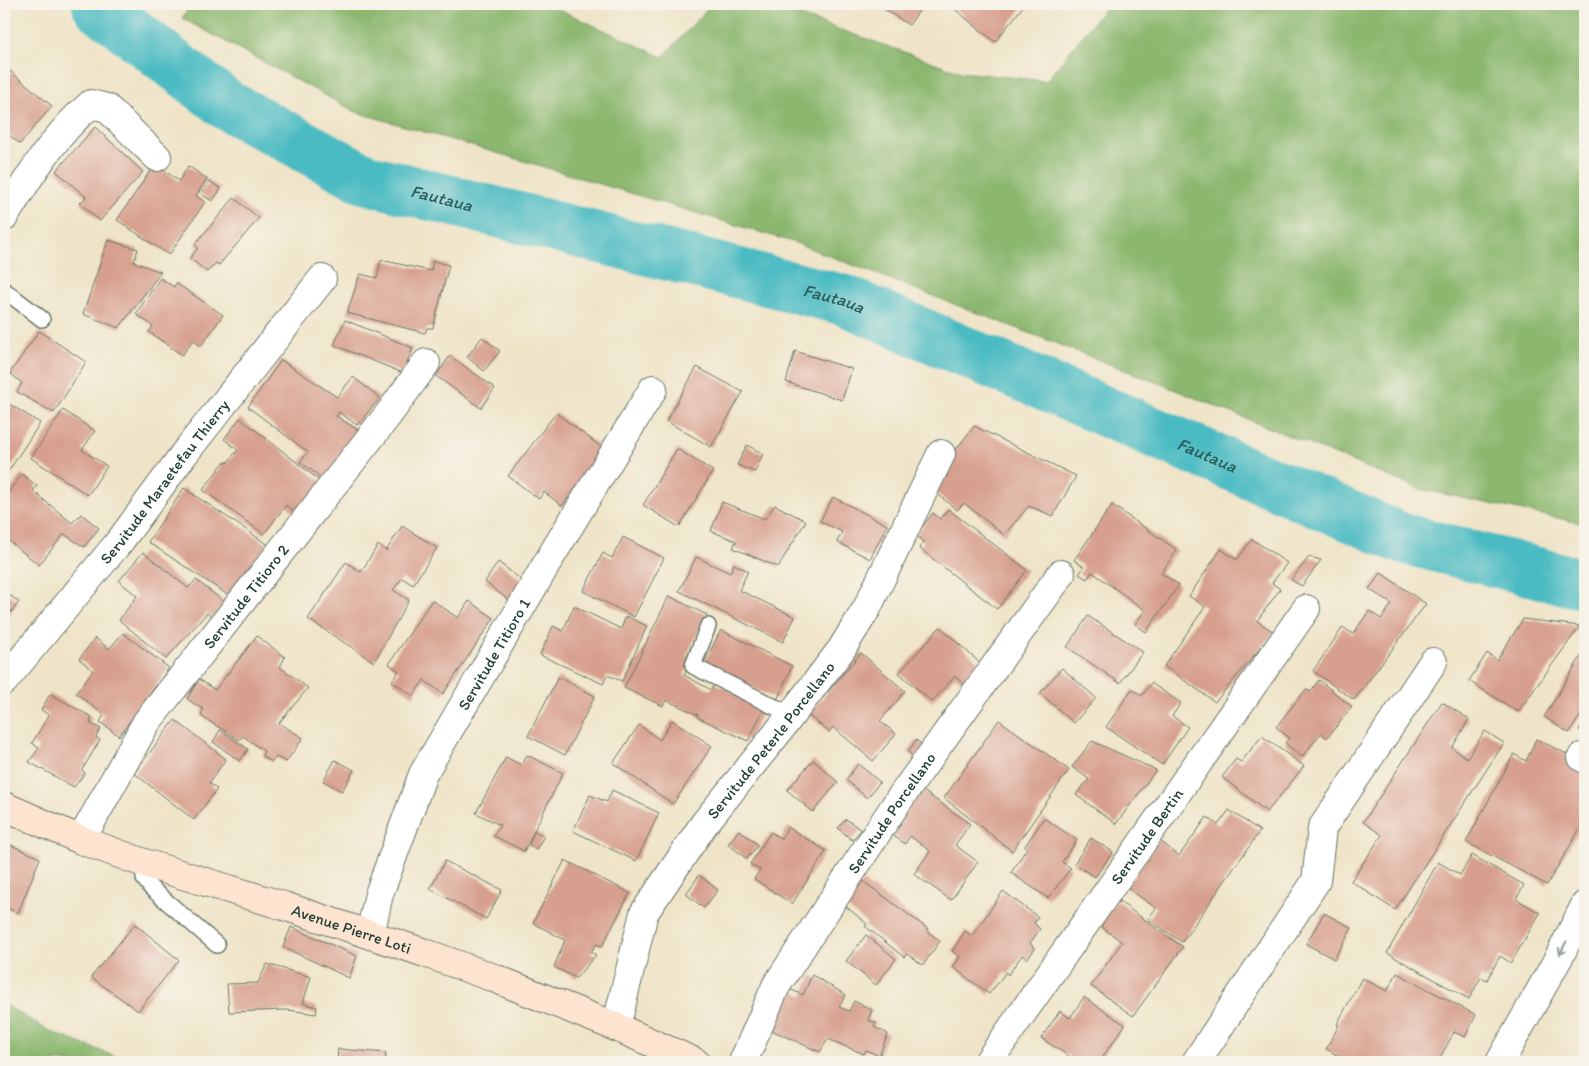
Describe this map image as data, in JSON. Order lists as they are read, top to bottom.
{
  "streets": {
    "main road": ["Avenue Pierre Loti"],
    "street": [
      "Servitude Maraetefau Thierry",
      "Servitude Titioro 2",
      "Servitude Titioro 1",
      "Servitude Peterle Porcellano",
      "Servitude Porcellano",
      "Servitude Bertin"
    ]
  },
  "crossings": [
    ["Servitude Titioro 2", "Avenue Pierre Loti"],
    ["Servitude Titioro 1", "Avenue Pierre Loti"],
    ["Servitude Peterle Porcellano", "Avenue Pierre Loti"]
  ],
  "water": ["Fautaua"]
}
